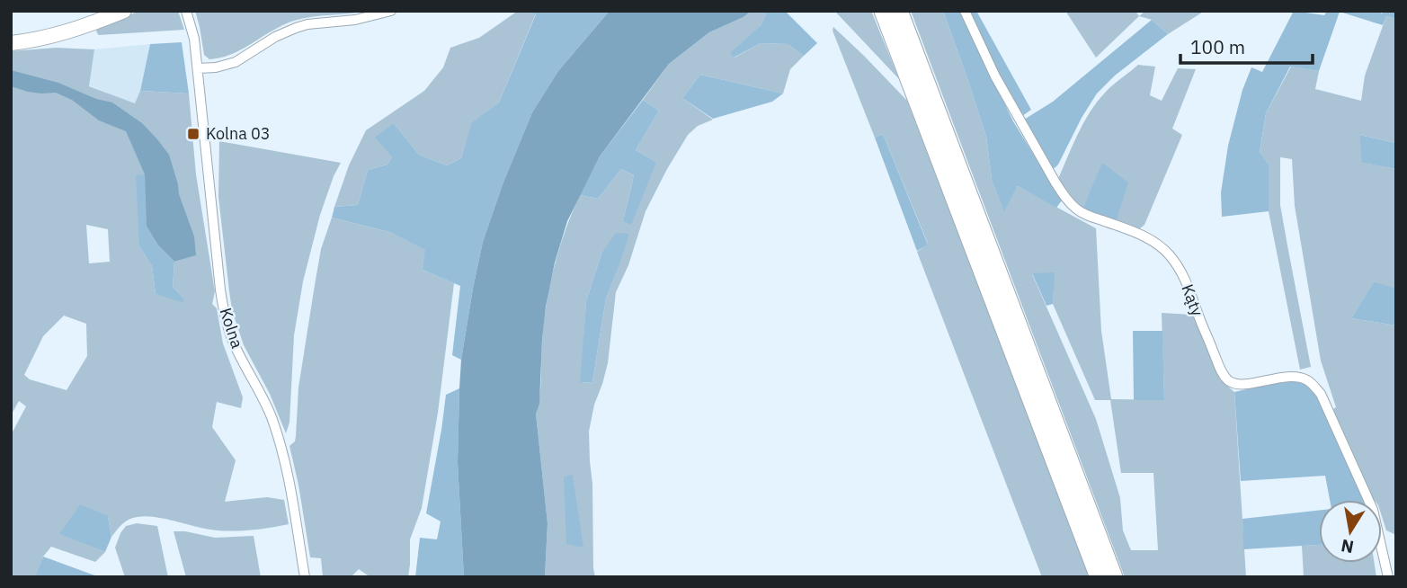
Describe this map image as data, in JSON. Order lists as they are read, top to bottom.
{
  "streets": {
    "street": ["Kąty", "Kolna"]
  },
  "places": {
    "transit": ["Kolna 03"]
  },
  "scale_bar": "100 m",
  "north": "bottom"
}
